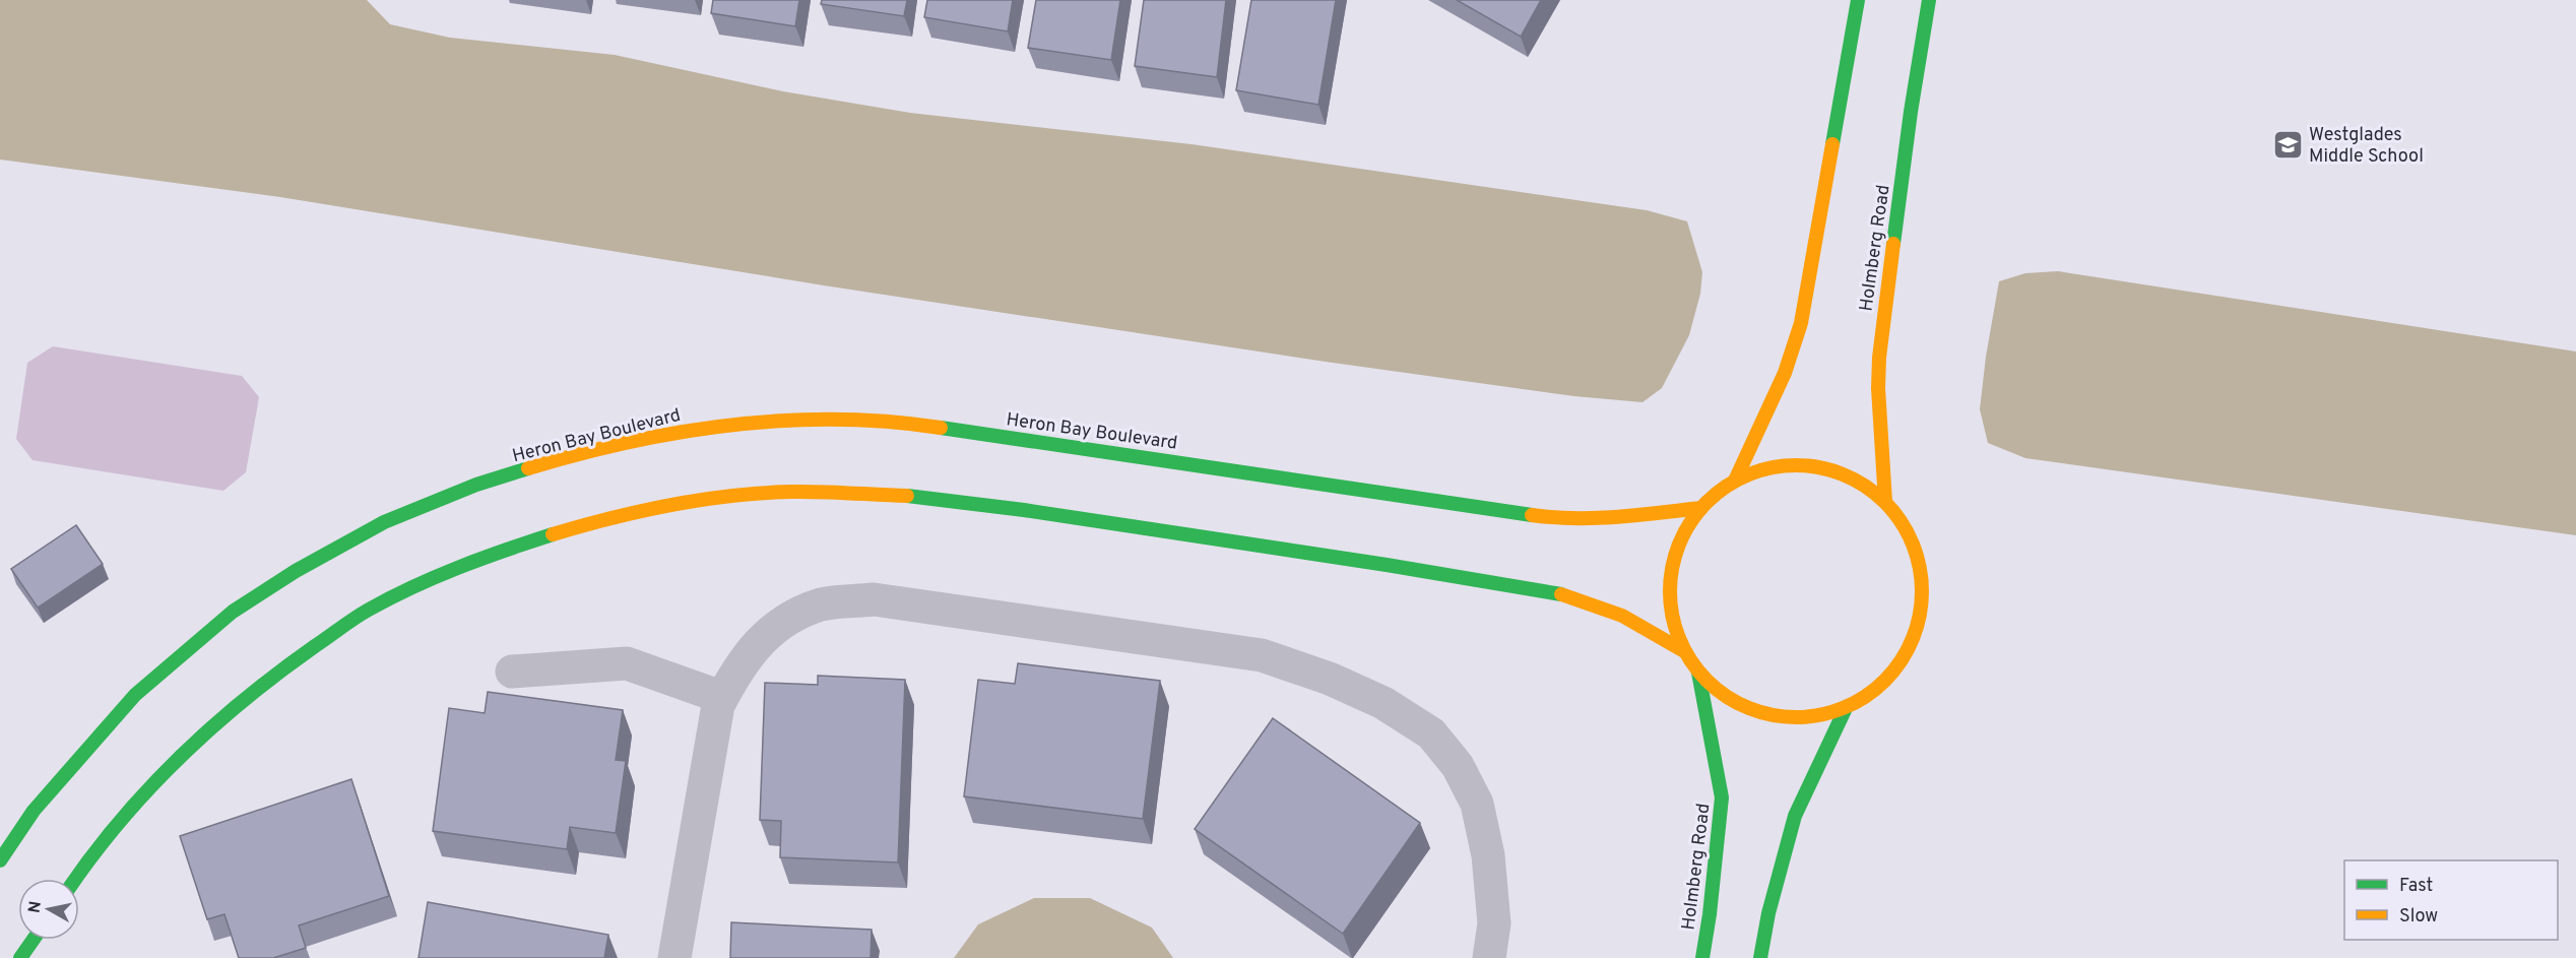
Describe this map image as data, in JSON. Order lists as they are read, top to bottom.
{
  "streets": {
    "street": ["Holmberg Road", "Heron Bay Boulevard"]
  },
  "places": {
    "school or university": ["Westglades Middle School"]
  },
  "legend": ["Fast", "Slow"],
  "north": "left"
}
